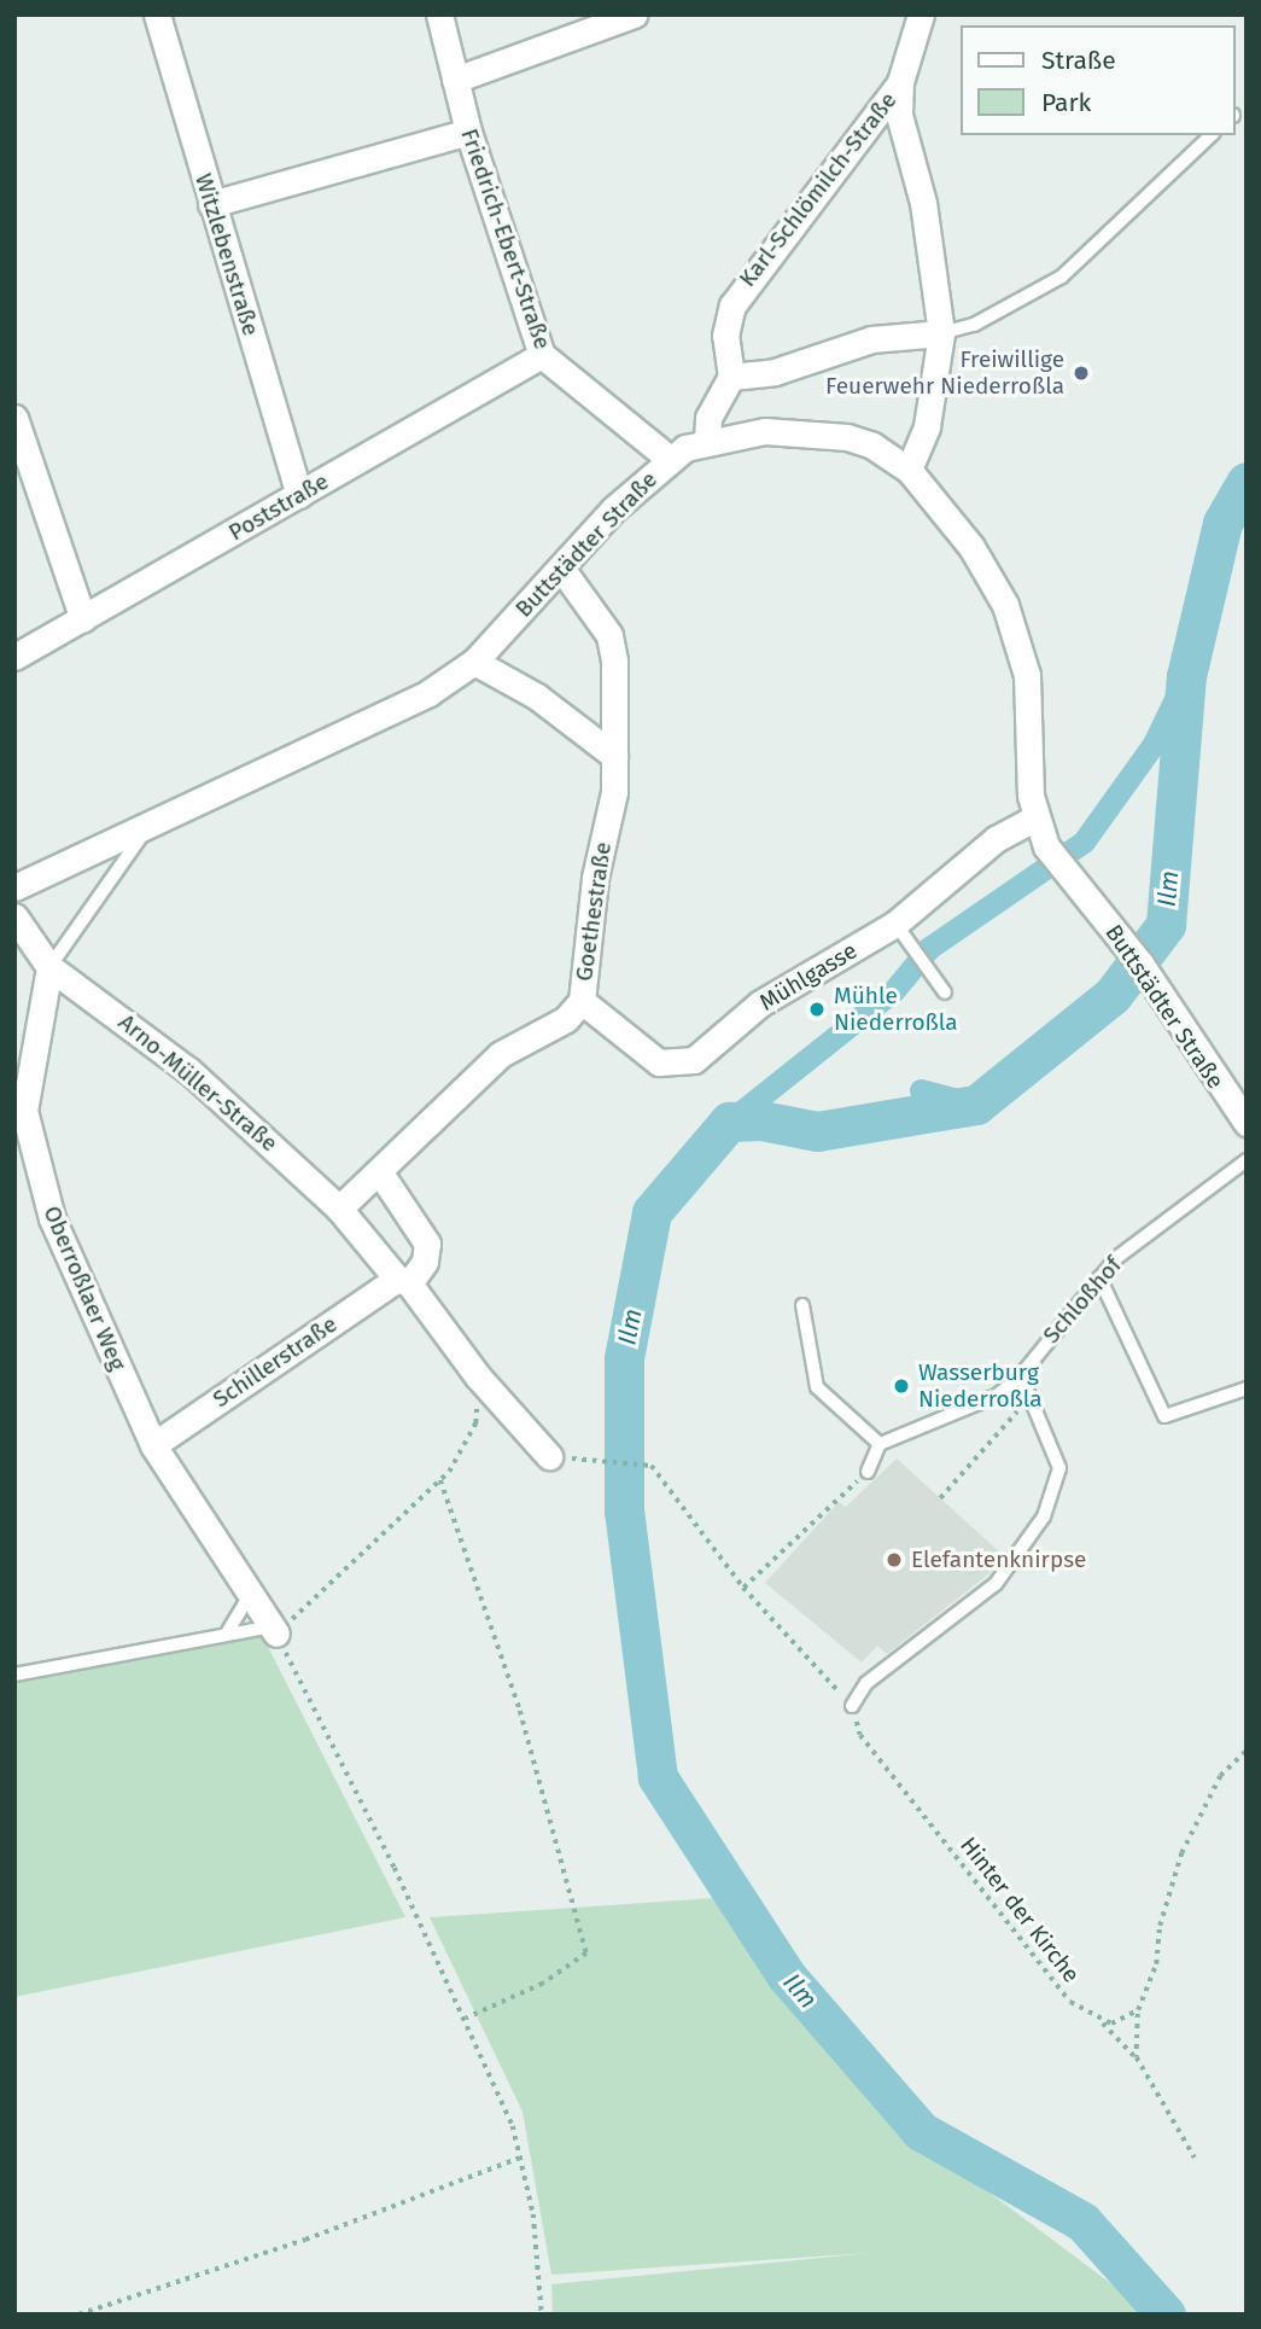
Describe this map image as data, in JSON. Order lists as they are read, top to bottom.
{
  "streets": {
    "street": [
      "Karl-Schlömilch-Straße",
      "Friedrich-Ebert-Straße",
      "Witzlebenstraße",
      "Poststraße",
      "Buttstädter Straße",
      "Goethestraße",
      "Mühlgasse",
      "Arno-Müller-Straße",
      "Oberroßlaer Weg",
      "Schillerstraße"
    ],
    "lane": ["Schloßhof"],
    "path": ["Hinter der Kirche"]
  },
  "crossings": [
    ["Friedrich-Ebert-Straße", "Poststraße"],
    ["Friedrich-Ebert-Straße", "Buttstädter Straße"],
    ["Witzlebenstraße", "Poststraße"],
    ["Buttstädter Straße", "Goethestraße"],
    ["Buttstädter Straße", "Mühlgasse"],
    ["Goethestraße", "Mühlgasse"],
    ["Goethestraße", "Arno-Müller-Straße"],
    ["Arno-Müller-Straße", "Oberroßlaer Weg"],
    ["Arno-Müller-Straße", "Schillerstraße"],
    ["Oberroßlaer Weg", "Schillerstraße"]
  ],
  "water": ["Ilm"],
  "places": [
    "Freiwillige Feuerwehr Niederroßla",
    "Mühle Niederroßla",
    "Wasserburg Niederroßla",
    "Elefantenknirpse"
  ],
  "legend": ["Straße", "Park"]
}
